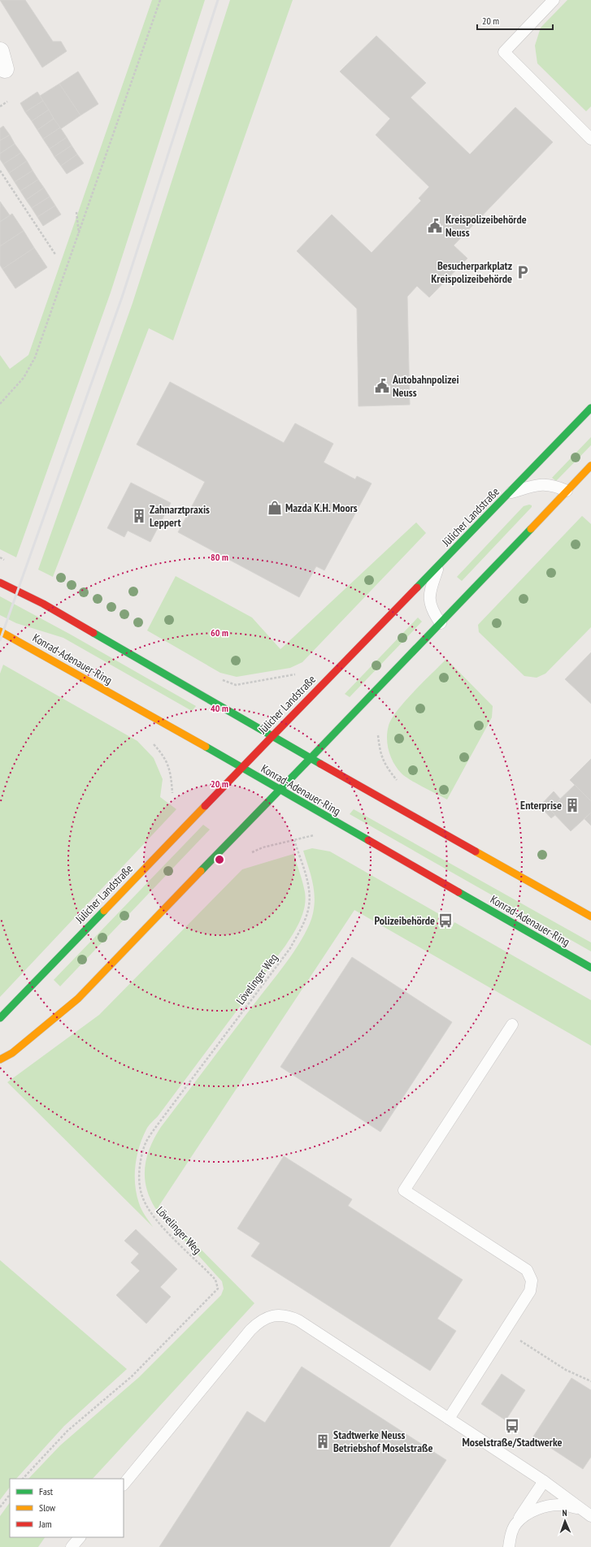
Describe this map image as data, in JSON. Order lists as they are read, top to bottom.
{
  "streets": {
    "main road": ["Jülicher Landstraße", "Konrad-Adenauer-Ring"],
    "path": ["Lövelinger Weg"]
  },
  "crossings": [
    ["Jülicher Landstraße", "Konrad-Adenauer-Ring"]
  ],
  "places": {
    "public building": ["Kreispolizeibehörde Neuss", "Autobahnpolizei Neuss"],
    "parking": ["Besucherparkplatz Kreispolizeibehörde"],
    "shop": ["Mazda K.H. Moors"],
    "building": ["Zahnarztpraxis Leppert", "Enterprise", "Stadtwerke Neuss Betriebshof Moselstraße"],
    "bus stop": ["Polizeibehörde", "Moselstraße/Stadtwerke"]
  },
  "legend": ["Fast", "Slow", "Jam"],
  "scale_bar": "20 m",
  "north": "top",
  "rings": [
    "80 m",
    "60 m",
    "40 m",
    "20 m"
  ]
}
